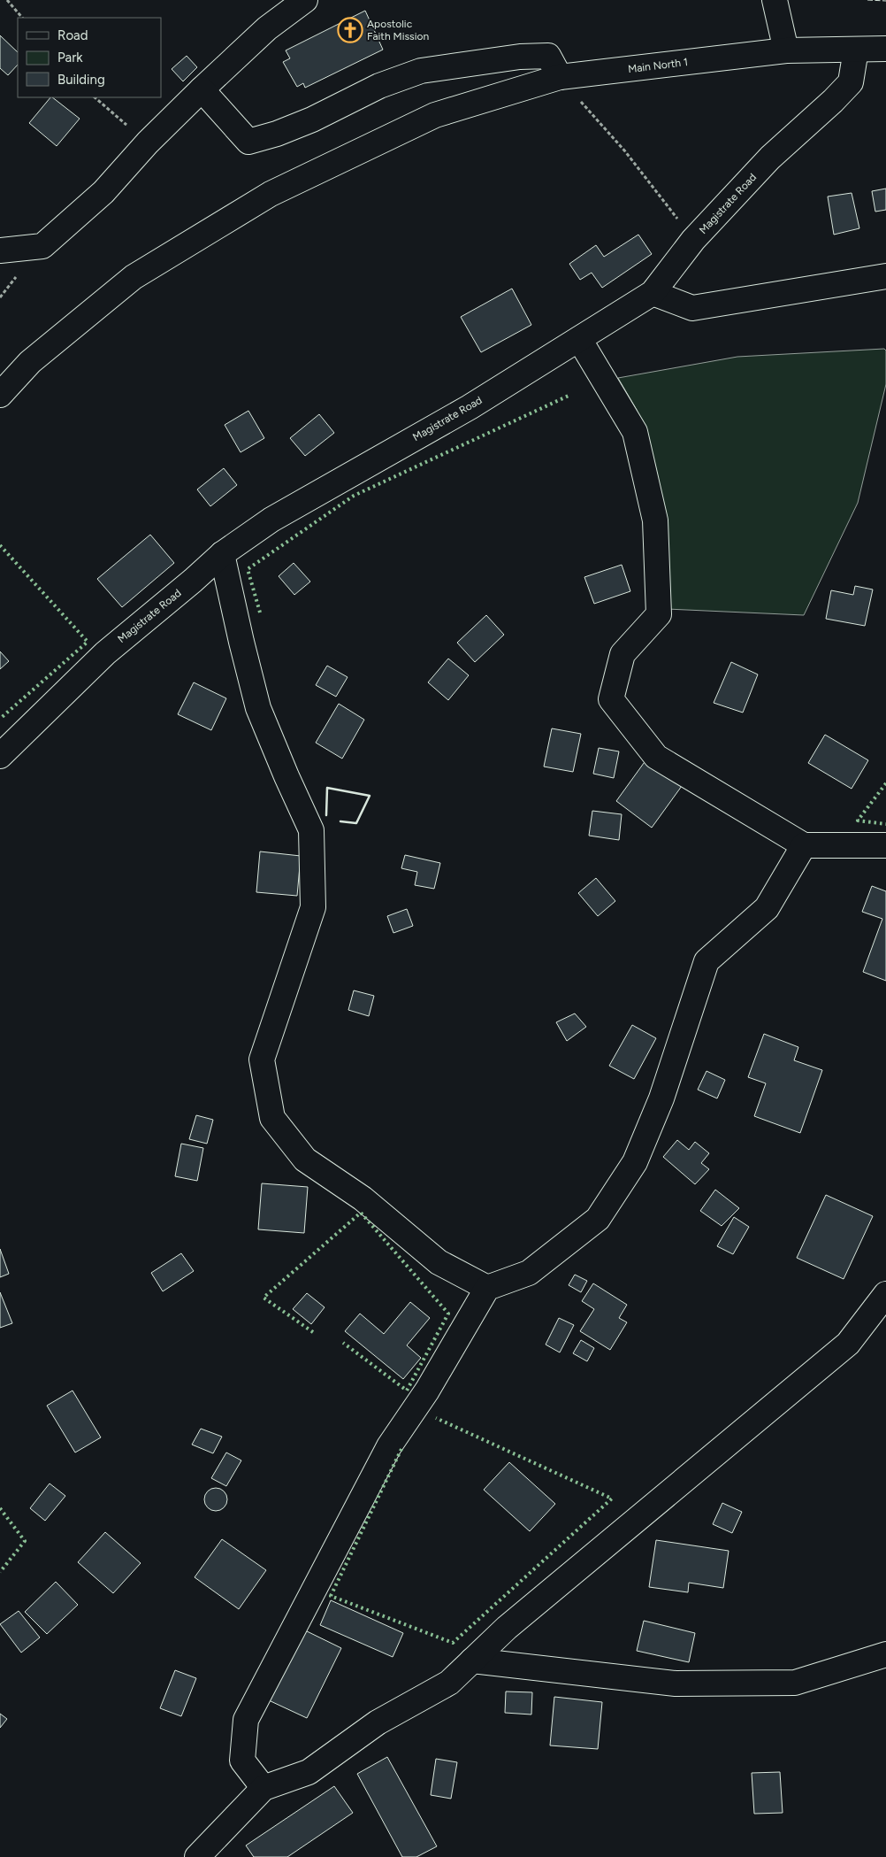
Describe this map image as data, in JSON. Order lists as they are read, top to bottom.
{
  "streets": {
    "street": ["Main North 1", "Magistrate Road"]
  },
  "crossings": [
    ["Main North 1", "Magistrate Road"]
  ],
  "places": {
    "church": ["Apostolic Faith Mission"]
  },
  "legend": ["Road", "Park", "Building"]
}
